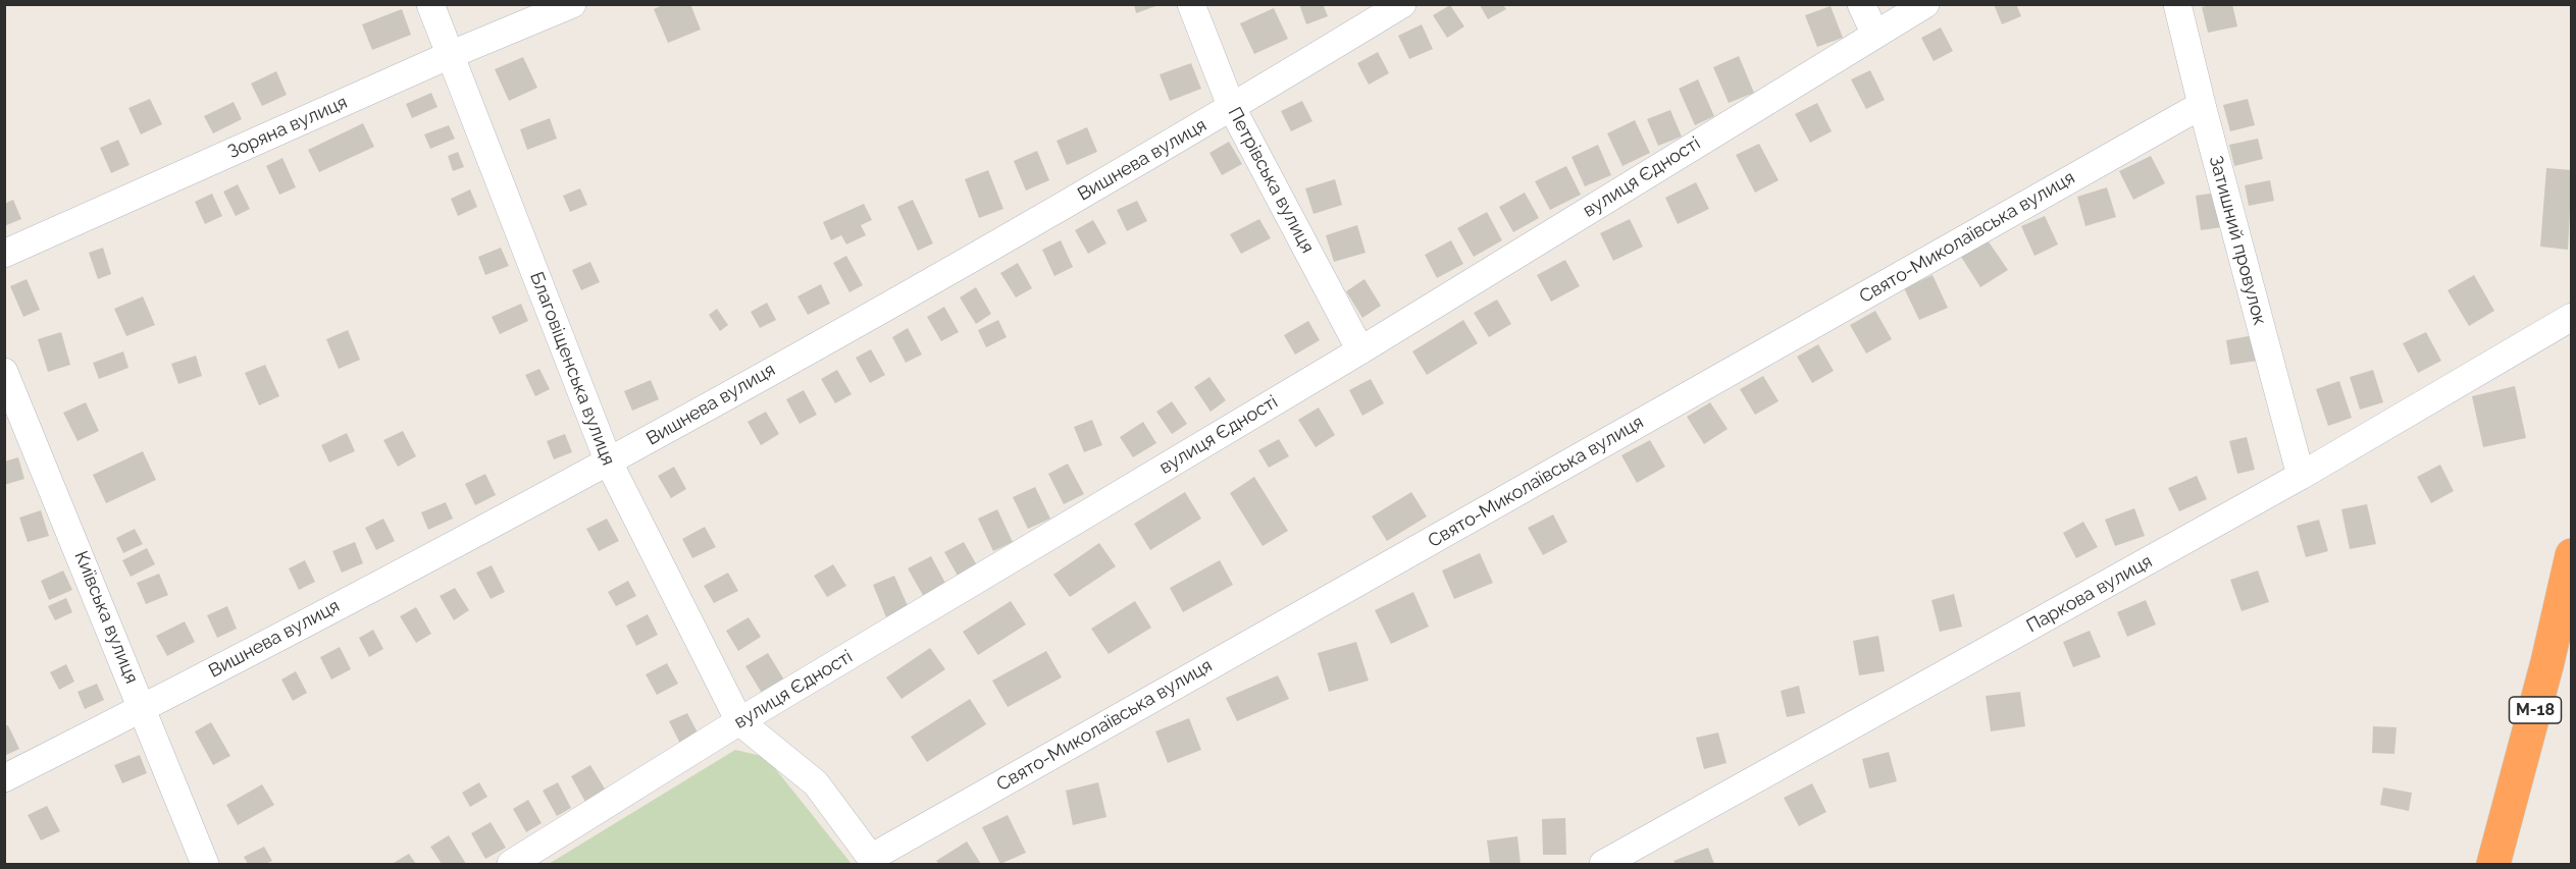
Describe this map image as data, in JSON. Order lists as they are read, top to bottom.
{
  "streets": {
    "highway": ["М-18"],
    "street": [
      "Зоряна вулиця",
      "Вишнева вулиця",
      "вулиця Єдності",
      "Петрівська вулиця",
      "Свято-Миколаївська вулиця",
      "Затишний провулок",
      "Благовіщенська вулиця",
      "Паркова вулиця",
      "Київська вулиця"
    ]
  },
  "crossings": [
    ["Зоряна вулиця", "Благовіщенська вулиця"],
    ["Вишнева вулиця", "Петрівська вулиця"],
    ["Вишнева вулиця", "Благовіщенська вулиця"],
    ["Вишнева вулиця", "Київська вулиця"],
    ["вулиця Єдності", "Петрівська вулиця"],
    ["вулиця Єдності", "Благовіщенська вулиця"],
    ["Свято-Миколаївська вулиця", "Затишний провулок"],
    ["Затишний провулок", "Паркова вулиця"]
  ]
}
